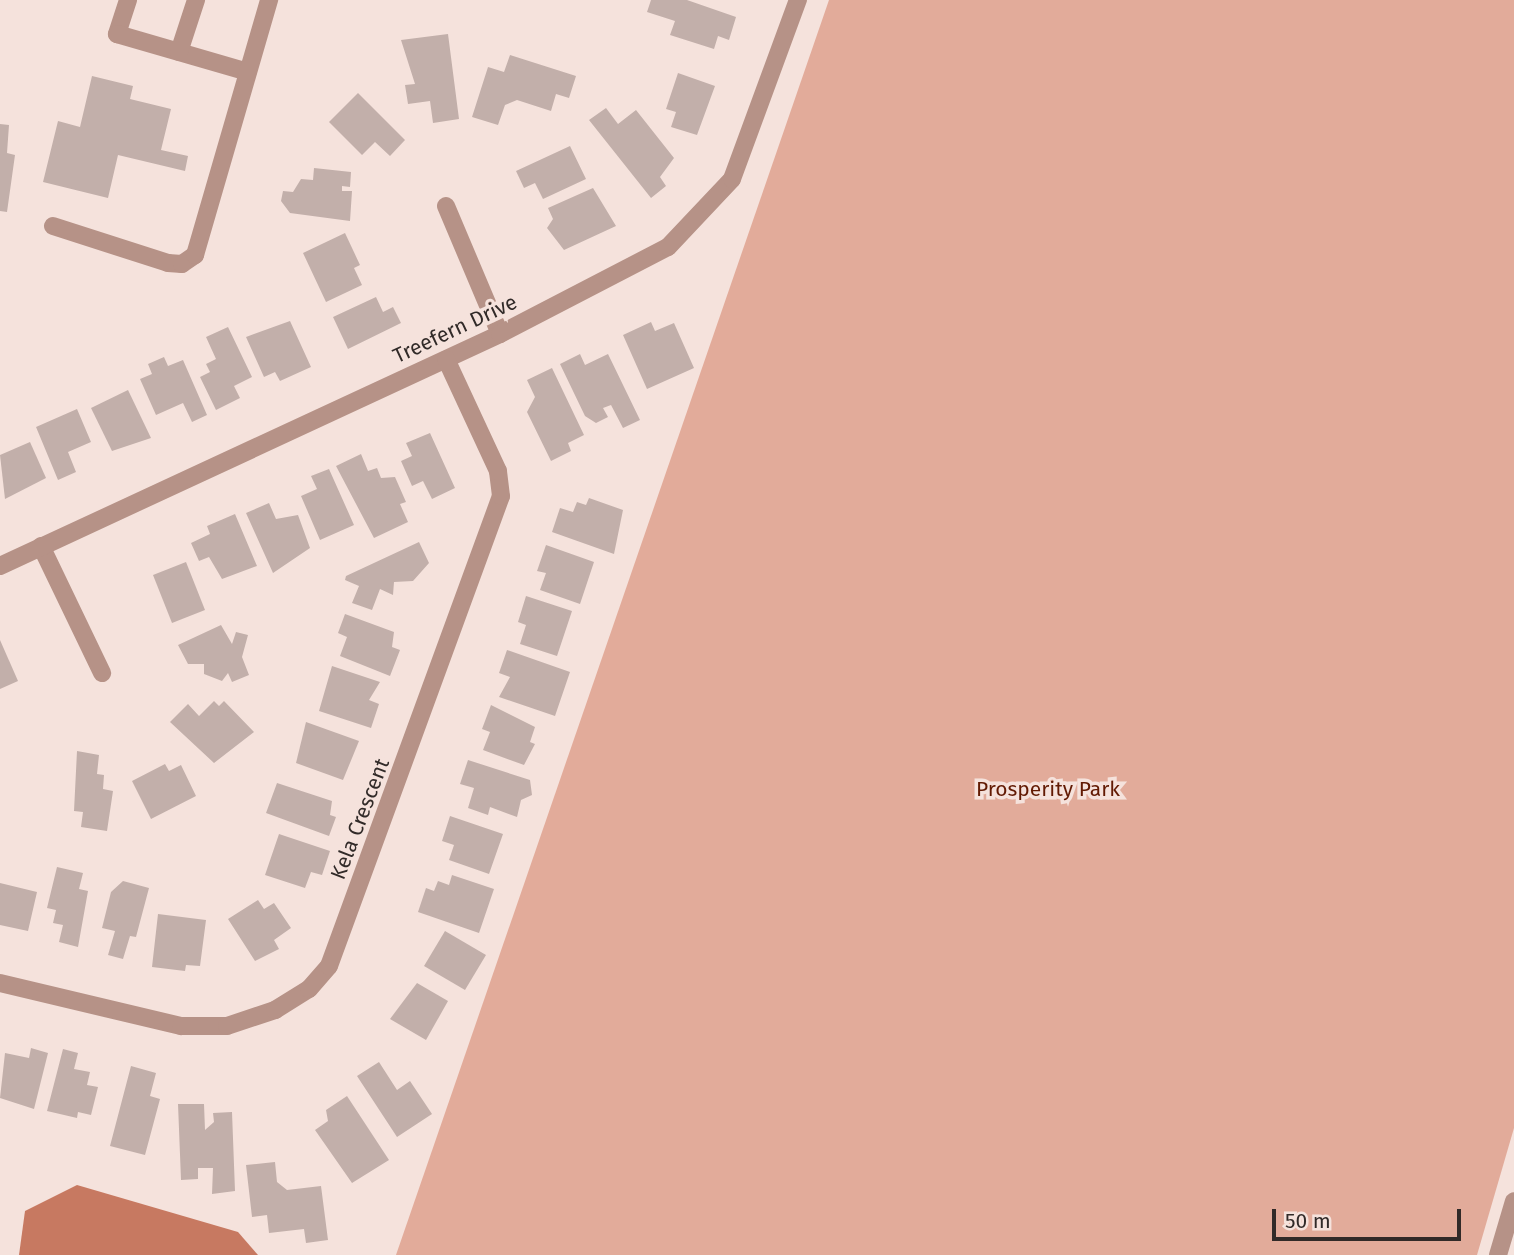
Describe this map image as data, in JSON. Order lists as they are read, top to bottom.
{
  "streets": {
    "street": ["Treefern Drive", "Kela Crescent"]
  },
  "crossings": [
    ["Treefern Drive", "Kela Crescent"]
  ],
  "parks": ["Prosperity Park"],
  "scale_bar": "50 m"
}
